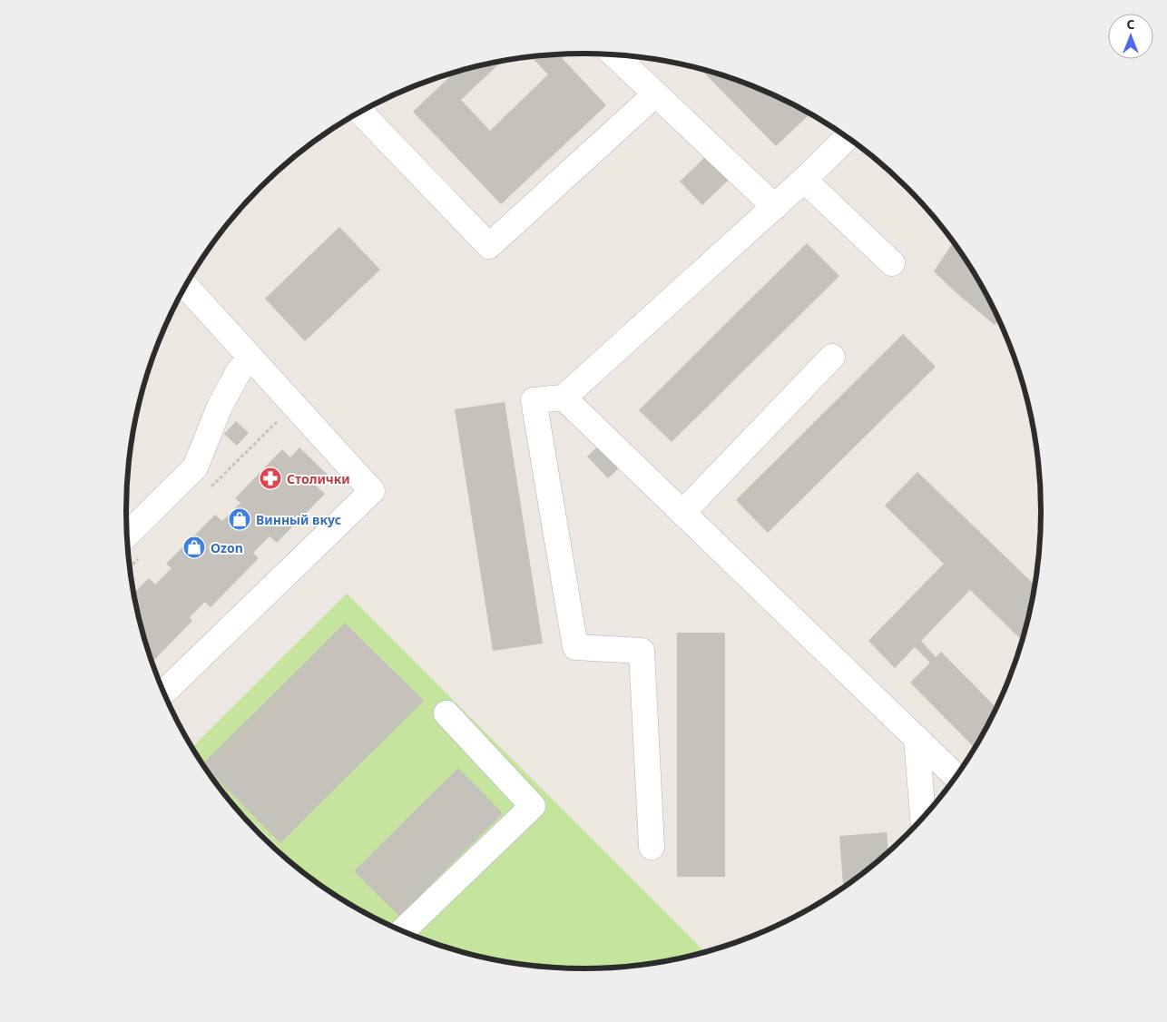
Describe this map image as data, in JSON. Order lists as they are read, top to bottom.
{
  "places": {
    "pharmacy": ["Столички"],
    "shop": ["Винный вкус", "Ozon"]
  },
  "north": "top"
}
